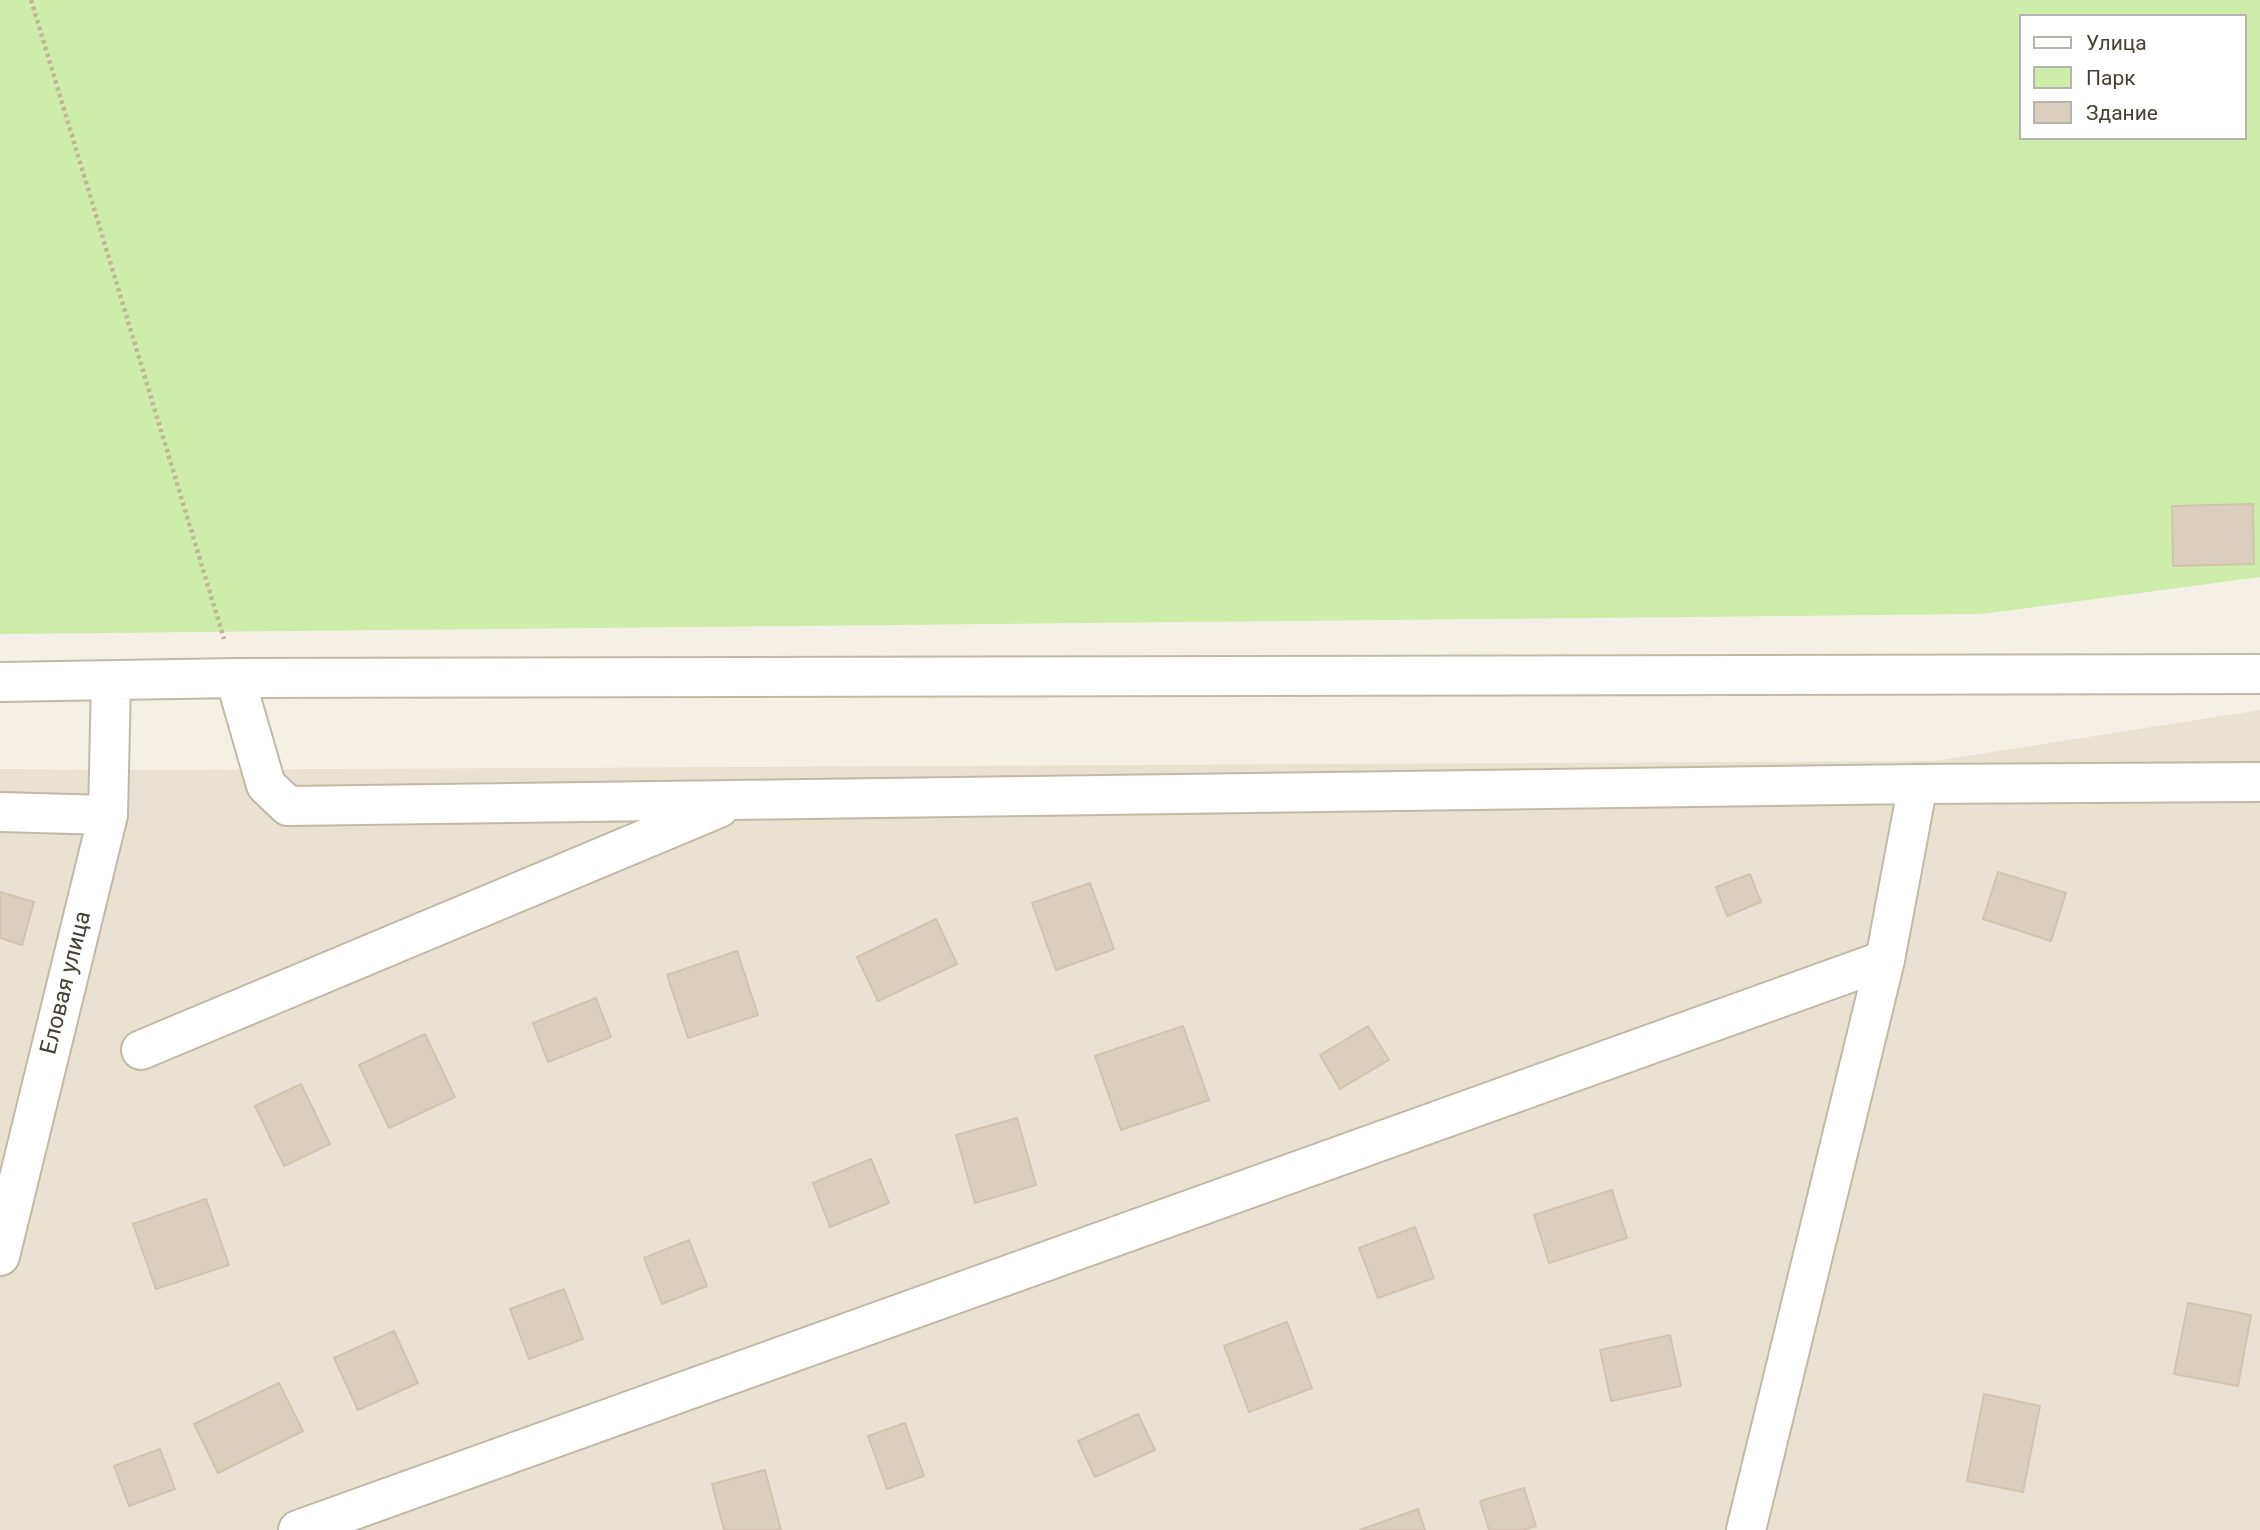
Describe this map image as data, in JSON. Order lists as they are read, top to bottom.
{
  "streets": {
    "street": ["Еловая улица"]
  },
  "legend": ["Улица", "Парк", "Здание"]
}
